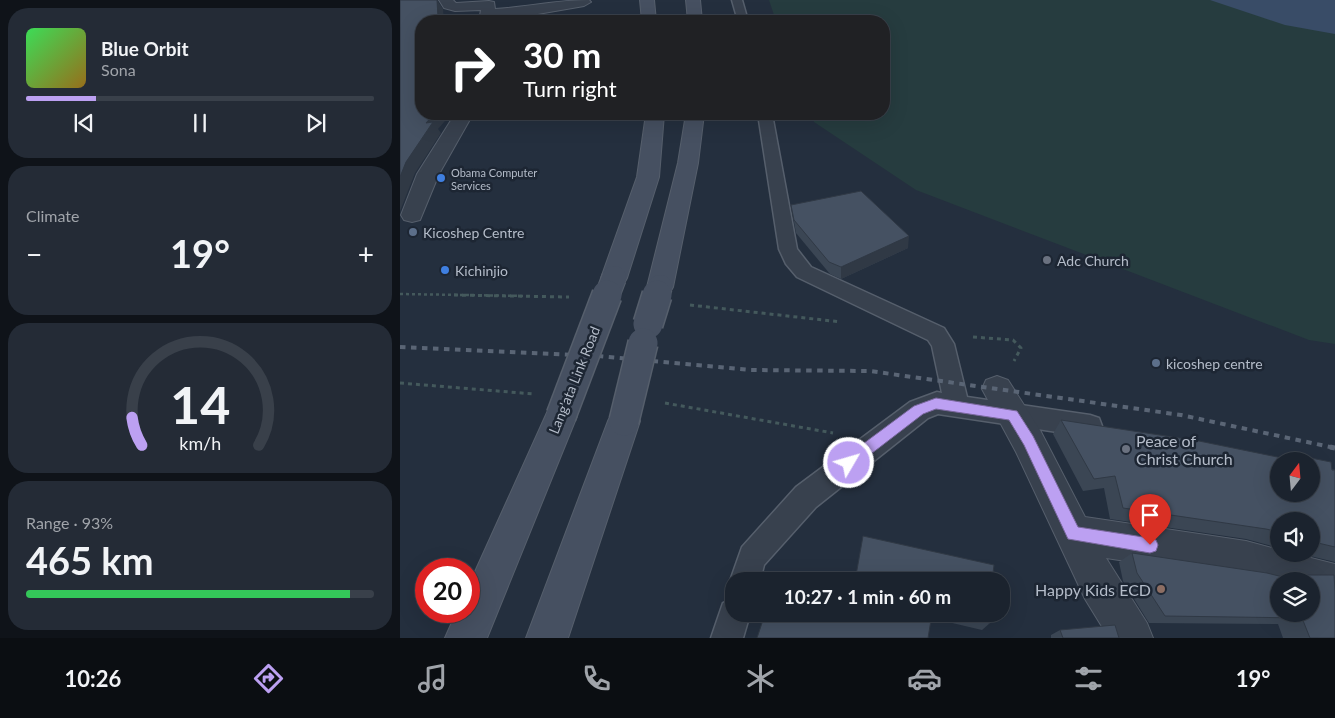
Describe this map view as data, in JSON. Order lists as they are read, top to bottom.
{
  "streets": {
    "main road": ["Lang'ata Link Road"]
  },
  "places": [
    "Obama Computer Services",
    "Kicoshep Centre",
    "Adc Church",
    "Kichinjio",
    "kicoshep centre",
    "Peace of Christ Church",
    "Happy Kids ECD"
  ],
  "north": "top",
  "page": {
    "turn": ["30 m", "Turn right"],
    "song": ["Blue Orbit", "Sona"],
    "tile": [
      "Climate",
      ["Range · 93%", "465 km"]
    ],
    "heat": ["−", "19°", "+"],
    "limit": "20",
    "trip": "10:27 · 1 min · 60 m",
    "tabs": ["10:26", "19°"],
    "gauge": ["14", "km/h"]
  }
}
